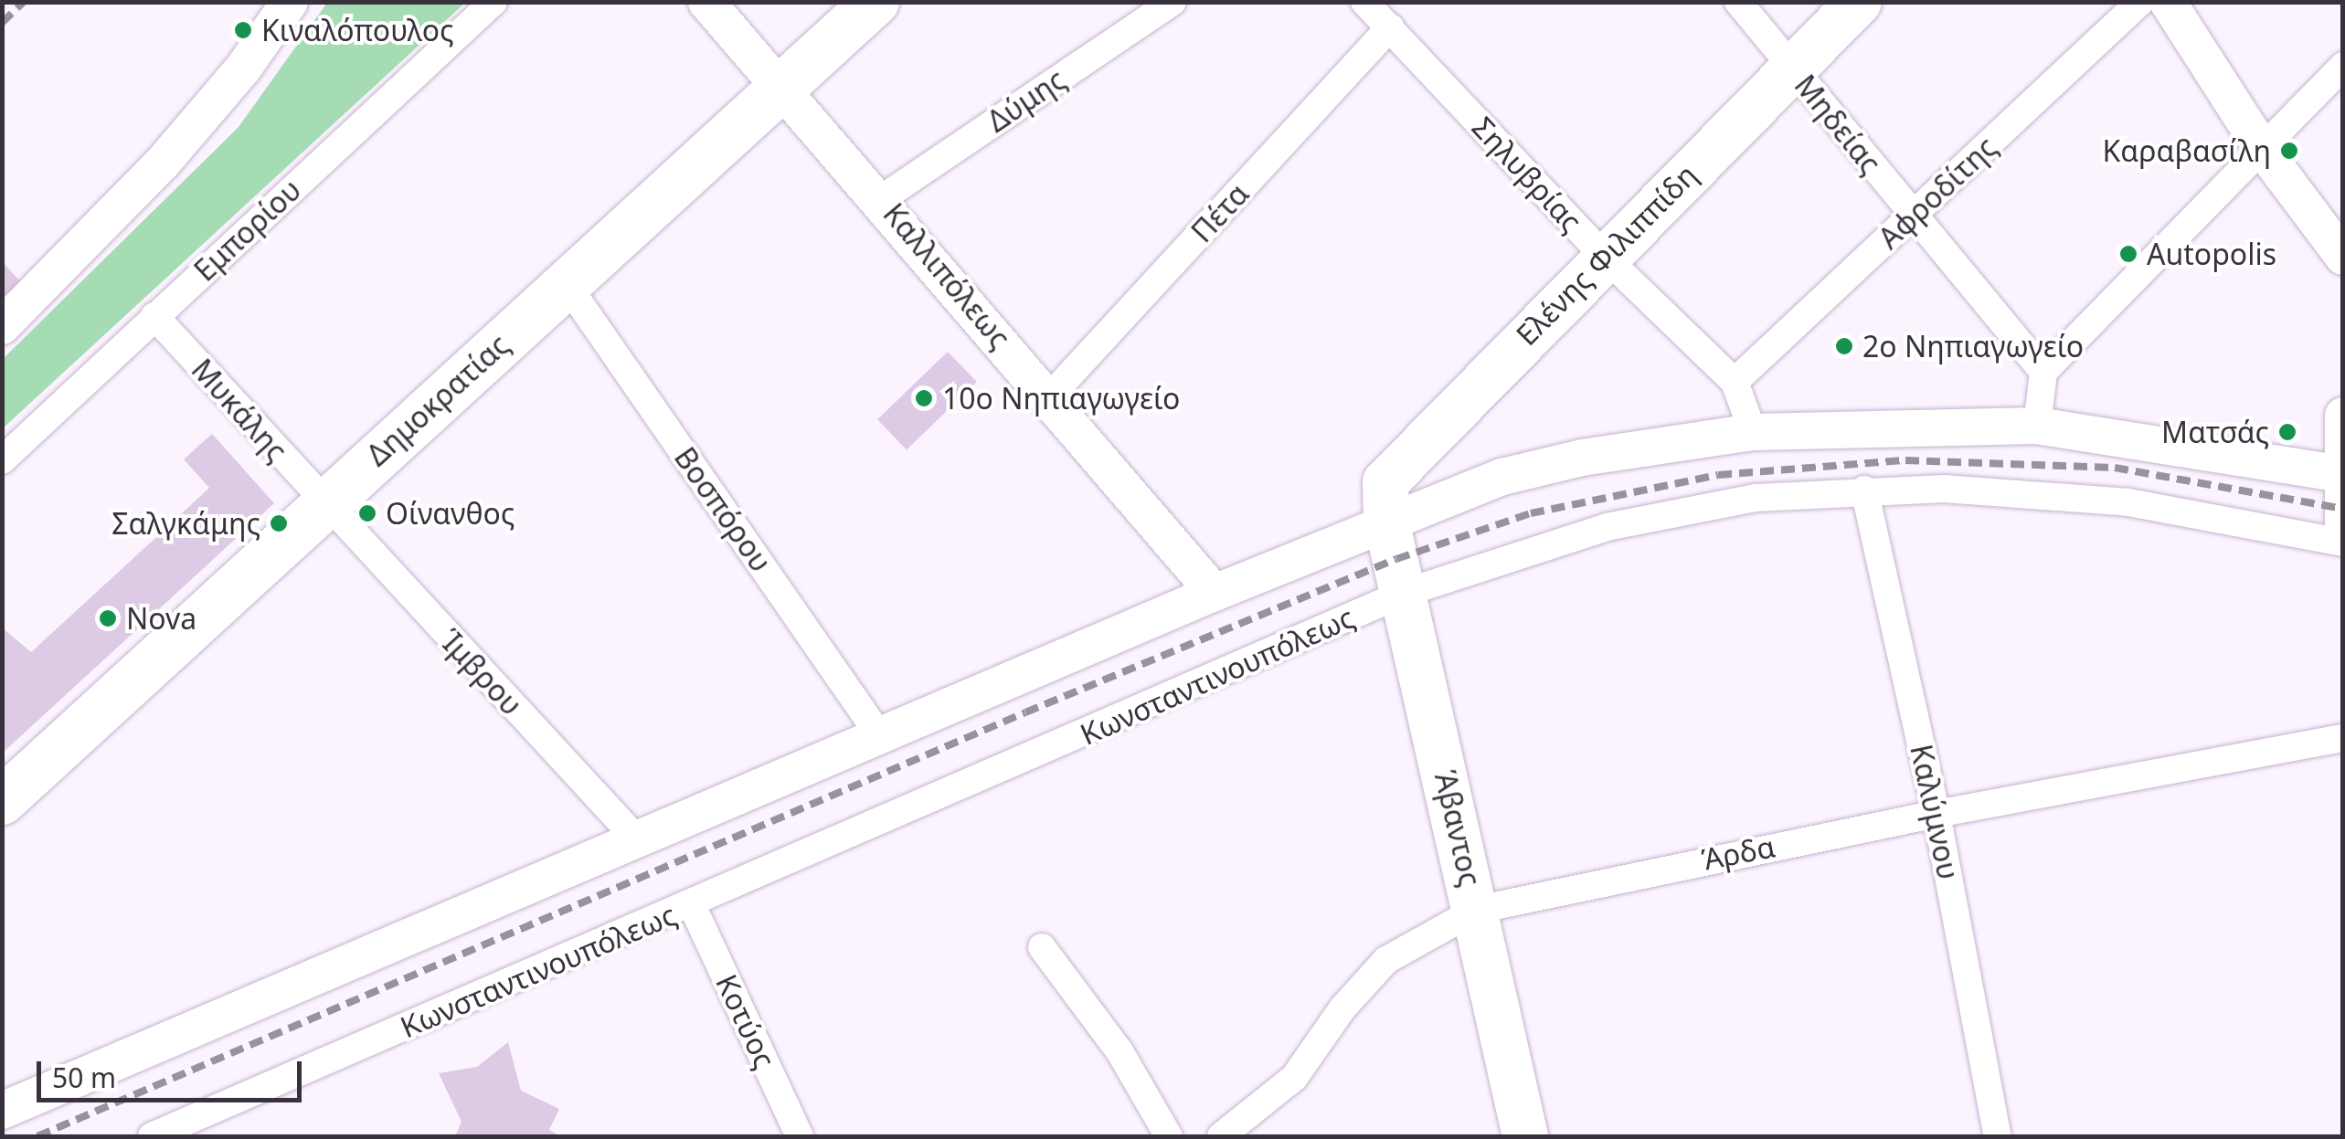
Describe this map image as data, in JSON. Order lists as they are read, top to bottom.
{
  "streets": {
    "highway": ["Δημοκρατίας"],
    "main road": ["Ελένης Φιλιππίδη", "Άβαντος"],
    "street": [
      "Δύμης",
      "Μηδείας",
      "Σηλυβρίας",
      "Αφροδίτης",
      "Πέτα",
      "Εμπορίου",
      "Καλλιπόλεως",
      "Μυκάλης",
      "Βοσπόρου",
      "Ίμβρου",
      "Κωνσταντινουπόλεως",
      "Καλύμνου",
      "Άρδα",
      "Κοτύος"
    ]
  },
  "crossings": [
    ["Δύμης", "Καλλιπόλεως"],
    ["Μηδείας", "Αφροδίτης"],
    ["Μηδείας", "Ελένης Φιλιππίδη"],
    ["Σηλυβρίας", "Αφροδίτης"],
    ["Σηλυβρίας", "Πέτα"],
    ["Σηλυβρίας", "Ελένης Φιλιππίδη"],
    ["Πέτα", "Καλλιπόλεως"],
    ["Εμπορίου", "Μυκάλης"],
    ["Ελένης Φιλιππίδη", "Άβαντος"],
    ["Καλλιπόλεως", "Δημοκρατίας"],
    ["Δημοκρατίας", "Μυκάλης"],
    ["Δημοκρατίας", "Βοσπόρου"],
    ["Δημοκρατίας", "Ίμβρου"],
    ["Μυκάλης", "Ίμβρου"],
    ["Κωνσταντινουπόλεως", "Καλύμνου"],
    ["Κωνσταντινουπόλεως", "Άβαντος"],
    ["Κωνσταντινουπόλεως", "Κοτύος"],
    ["Καλύμνου", "Άρδα"],
    ["Άβαντος", "Άρδα"]
  ],
  "places": [
    "Κιναλόπουλος",
    "Καραβασίλη",
    "Autopolis",
    "2ο Νηπιαγωγείο",
    "10ο Νηπιαγωγείο",
    "Ματσάς",
    "Οίνανθος",
    "Σαλγκάμης",
    "Nova"
  ],
  "scale_bar": "50 m"
}
